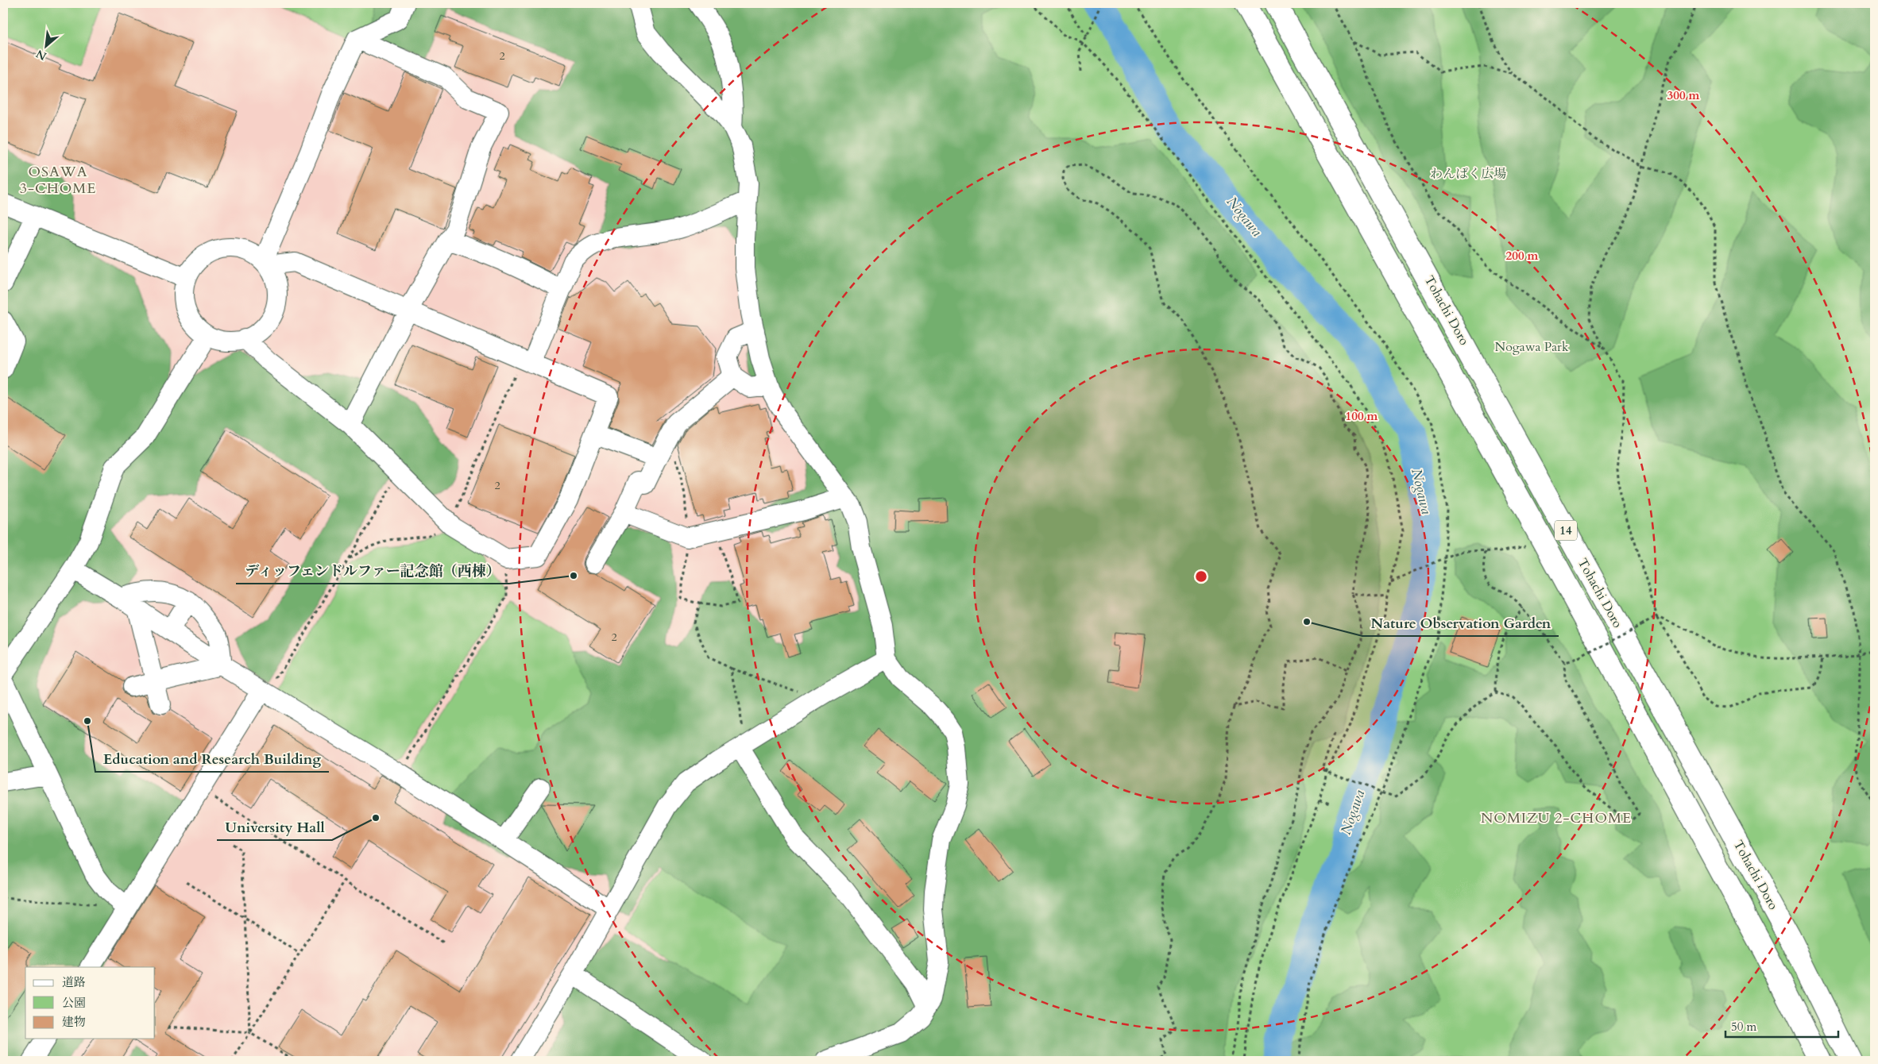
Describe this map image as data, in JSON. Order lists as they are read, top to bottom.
{
  "streets": {
    "main road": ["Tohachi Doro", "14"]
  },
  "districts": ["OSAWA 3-CHOME", "NOMIZU 2-CHOME"],
  "water": ["Nogawa"],
  "parks": ["わんぱく広場", "Nogawa Park"],
  "places": [
    "ディッフェンドルファー記念館（西棟）",
    "Nature Observation Garden",
    "Education and Research Building",
    "University Hall"
  ],
  "house_numbers": ["2", "2", "2"],
  "legend": ["道路", "公園", "建物"],
  "scale_bar": "50 m",
  "north": "bottom left",
  "rings": ["300 m", "200 m", "100 m"]
}
